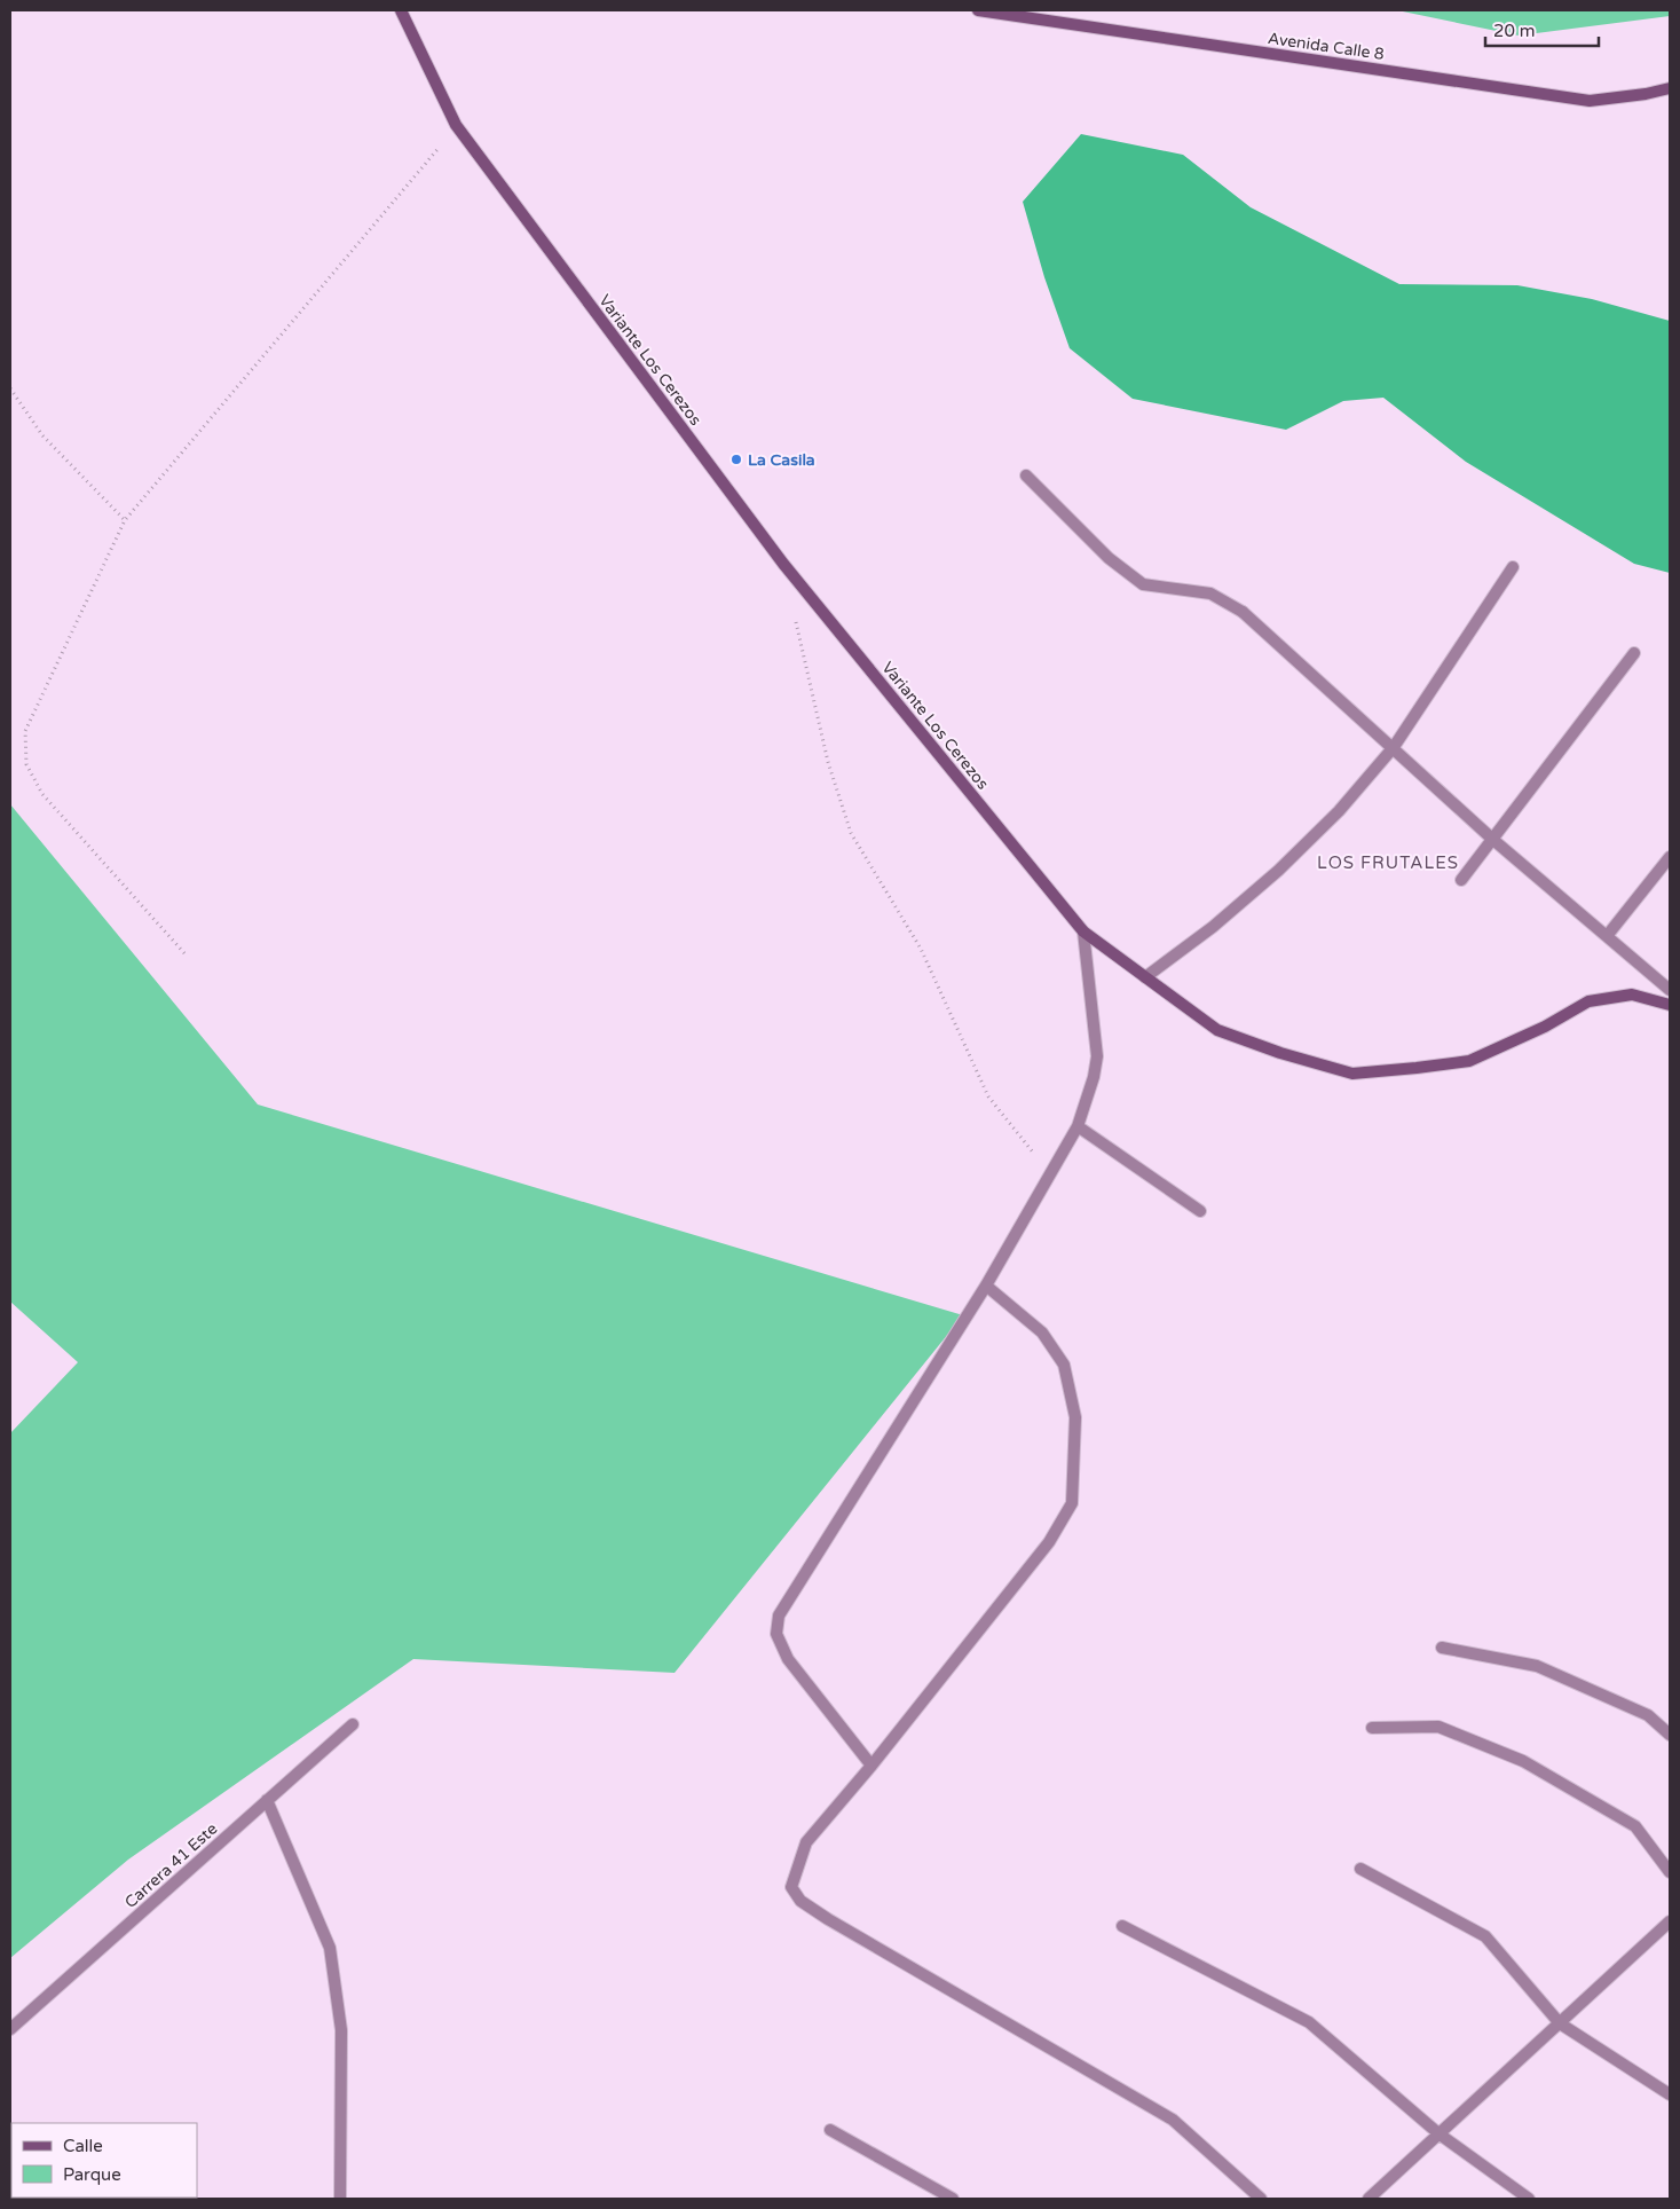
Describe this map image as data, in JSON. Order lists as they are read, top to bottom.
{
  "streets": {
    "street": ["Avenida Calle 8", "Variante Los Cerezos", "Carrera 41 Este"]
  },
  "districts": ["LOS FRUTALES"],
  "places": ["La Casila"],
  "legend": ["Calle", "Parque"],
  "scale_bar": "20 m"
}
